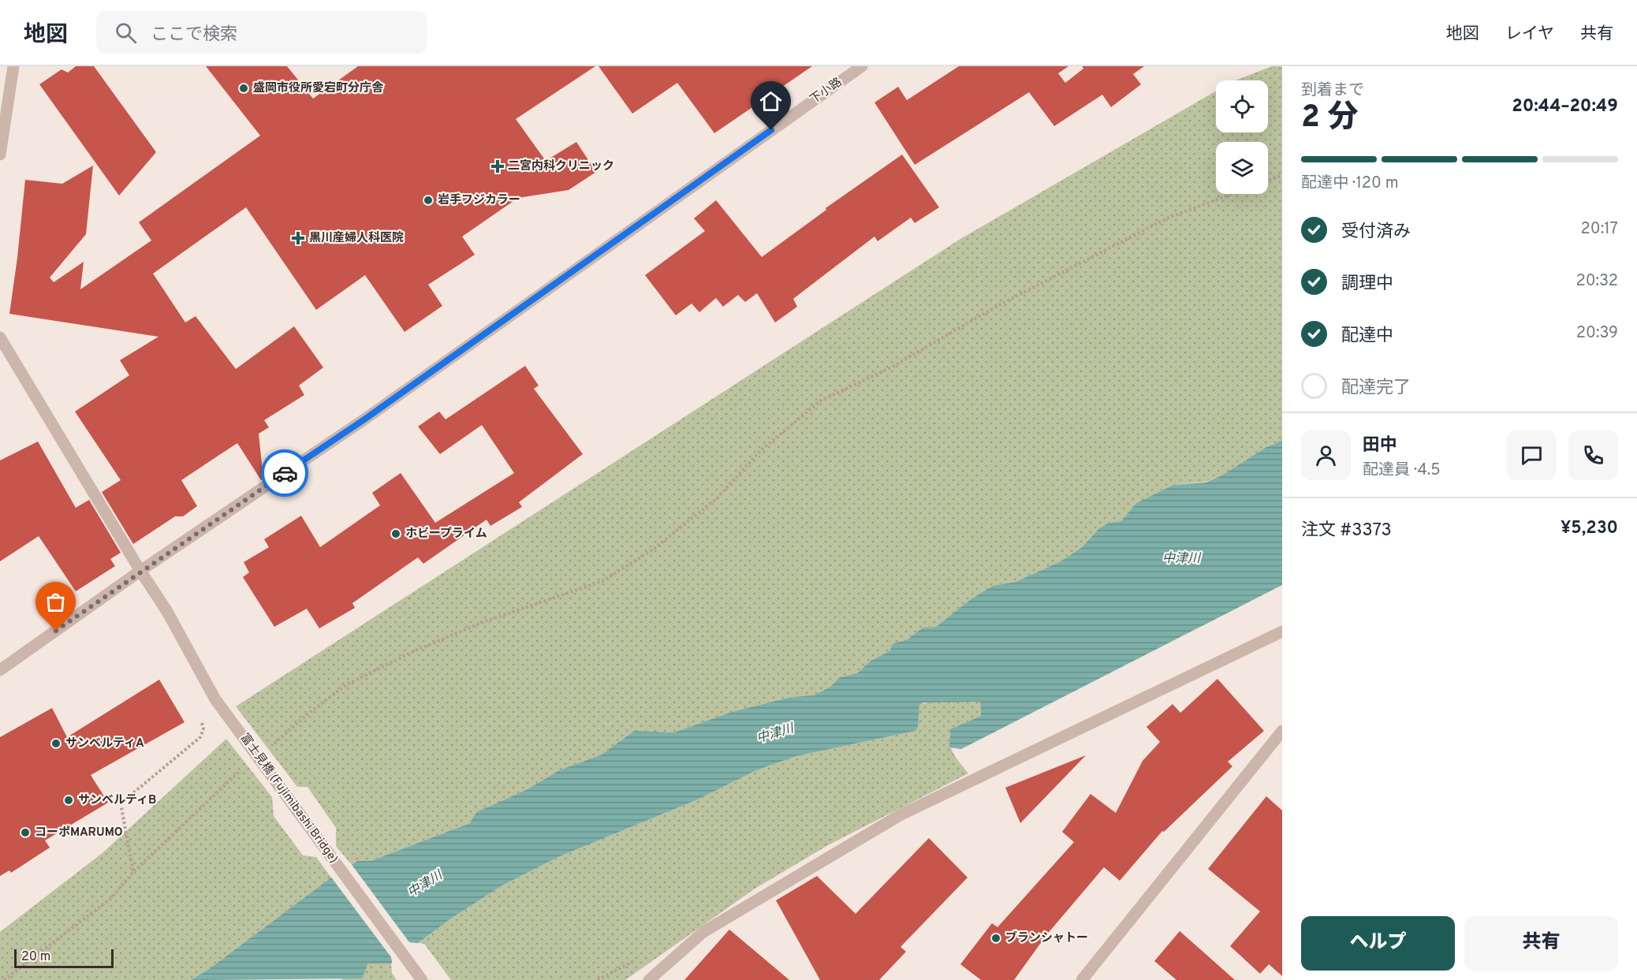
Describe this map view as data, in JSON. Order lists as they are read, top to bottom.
{
  "streets": {
    "street": ["下小路", "富士見橋 (Fujimibashi Bridge)"]
  },
  "crossings": [
    ["下小路", "富士見橋 (Fujimibashi Bridge)"]
  ],
  "water": ["中津川"],
  "places": {
    "other": [
      "盛岡市役所愛宕町分庁舎",
      "岩手フジカラー",
      "ホビープライム",
      "サンベルティA",
      "サンベルティB",
      "コーポMARUMO",
      "ブランシャトー"
    ],
    "health": ["二宮内科クリニック", "黒川産婦人科医院"]
  },
  "scale_bar": "20 m",
  "page": {
    "header": "地図",
    "search": "ここで検索",
    "nav": ["地図", "レイヤ", "共有"],
    "heading": ["2 分", "到着まで", "20:44–20:49"],
    "panel": [
      "田中",
      "配達員 · 4.5",
      "注文 #3373",
      "¥5,230"
    ],
    "bar": "配達中 · 120 m",
    "list": [
      ["受付済み", "20:17"],
      ["調理中", "20:32"],
      ["配達中", "20:39"],
      "配達完了"
    ],
    "buttons": ["ヘルプ", "共有"],
    "scale": "20 m"
  }
}
